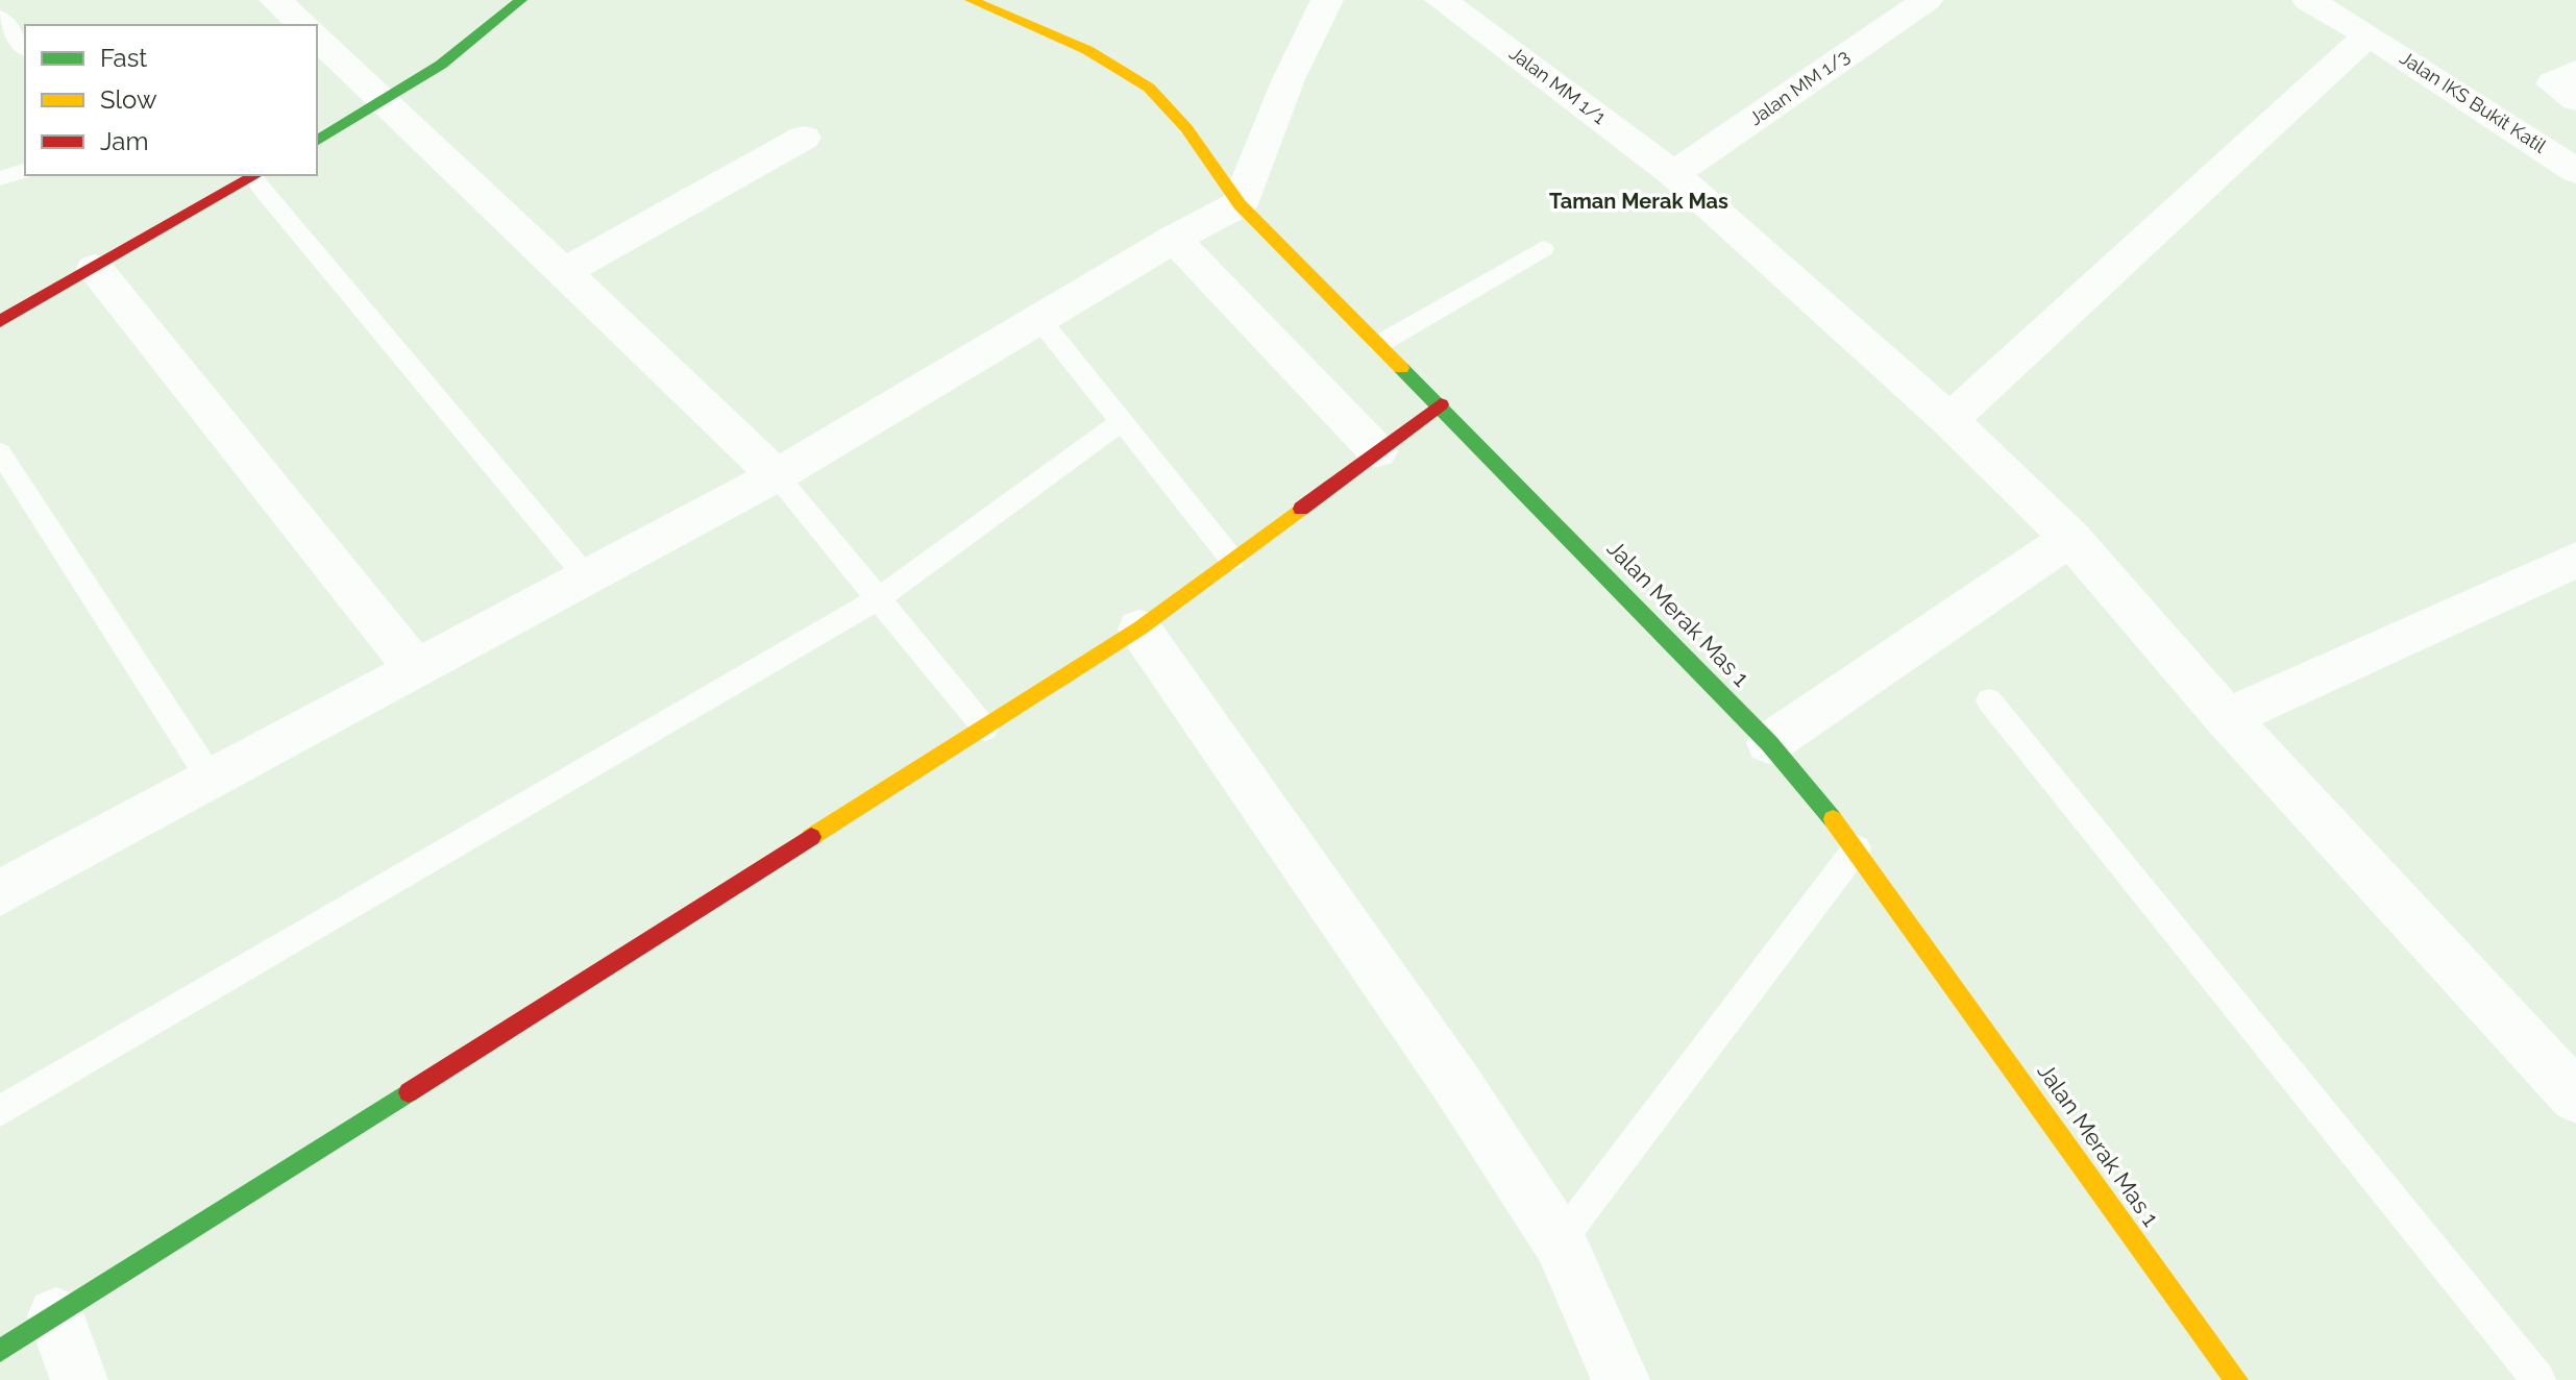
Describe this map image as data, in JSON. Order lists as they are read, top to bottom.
{
  "streets": {
    "street": [
      "Jalan MM 1/1",
      "Jalan MM 1/3",
      "Jalan IKS Bukit Katil",
      "Jalan Merak Mas 1"
    ]
  },
  "crossings": [
    ["Jalan MM 1/1", "Jalan MM 1/3"]
  ],
  "districts": ["Taman Merak Mas"],
  "legend": ["Fast", "Slow", "Jam"]
}
